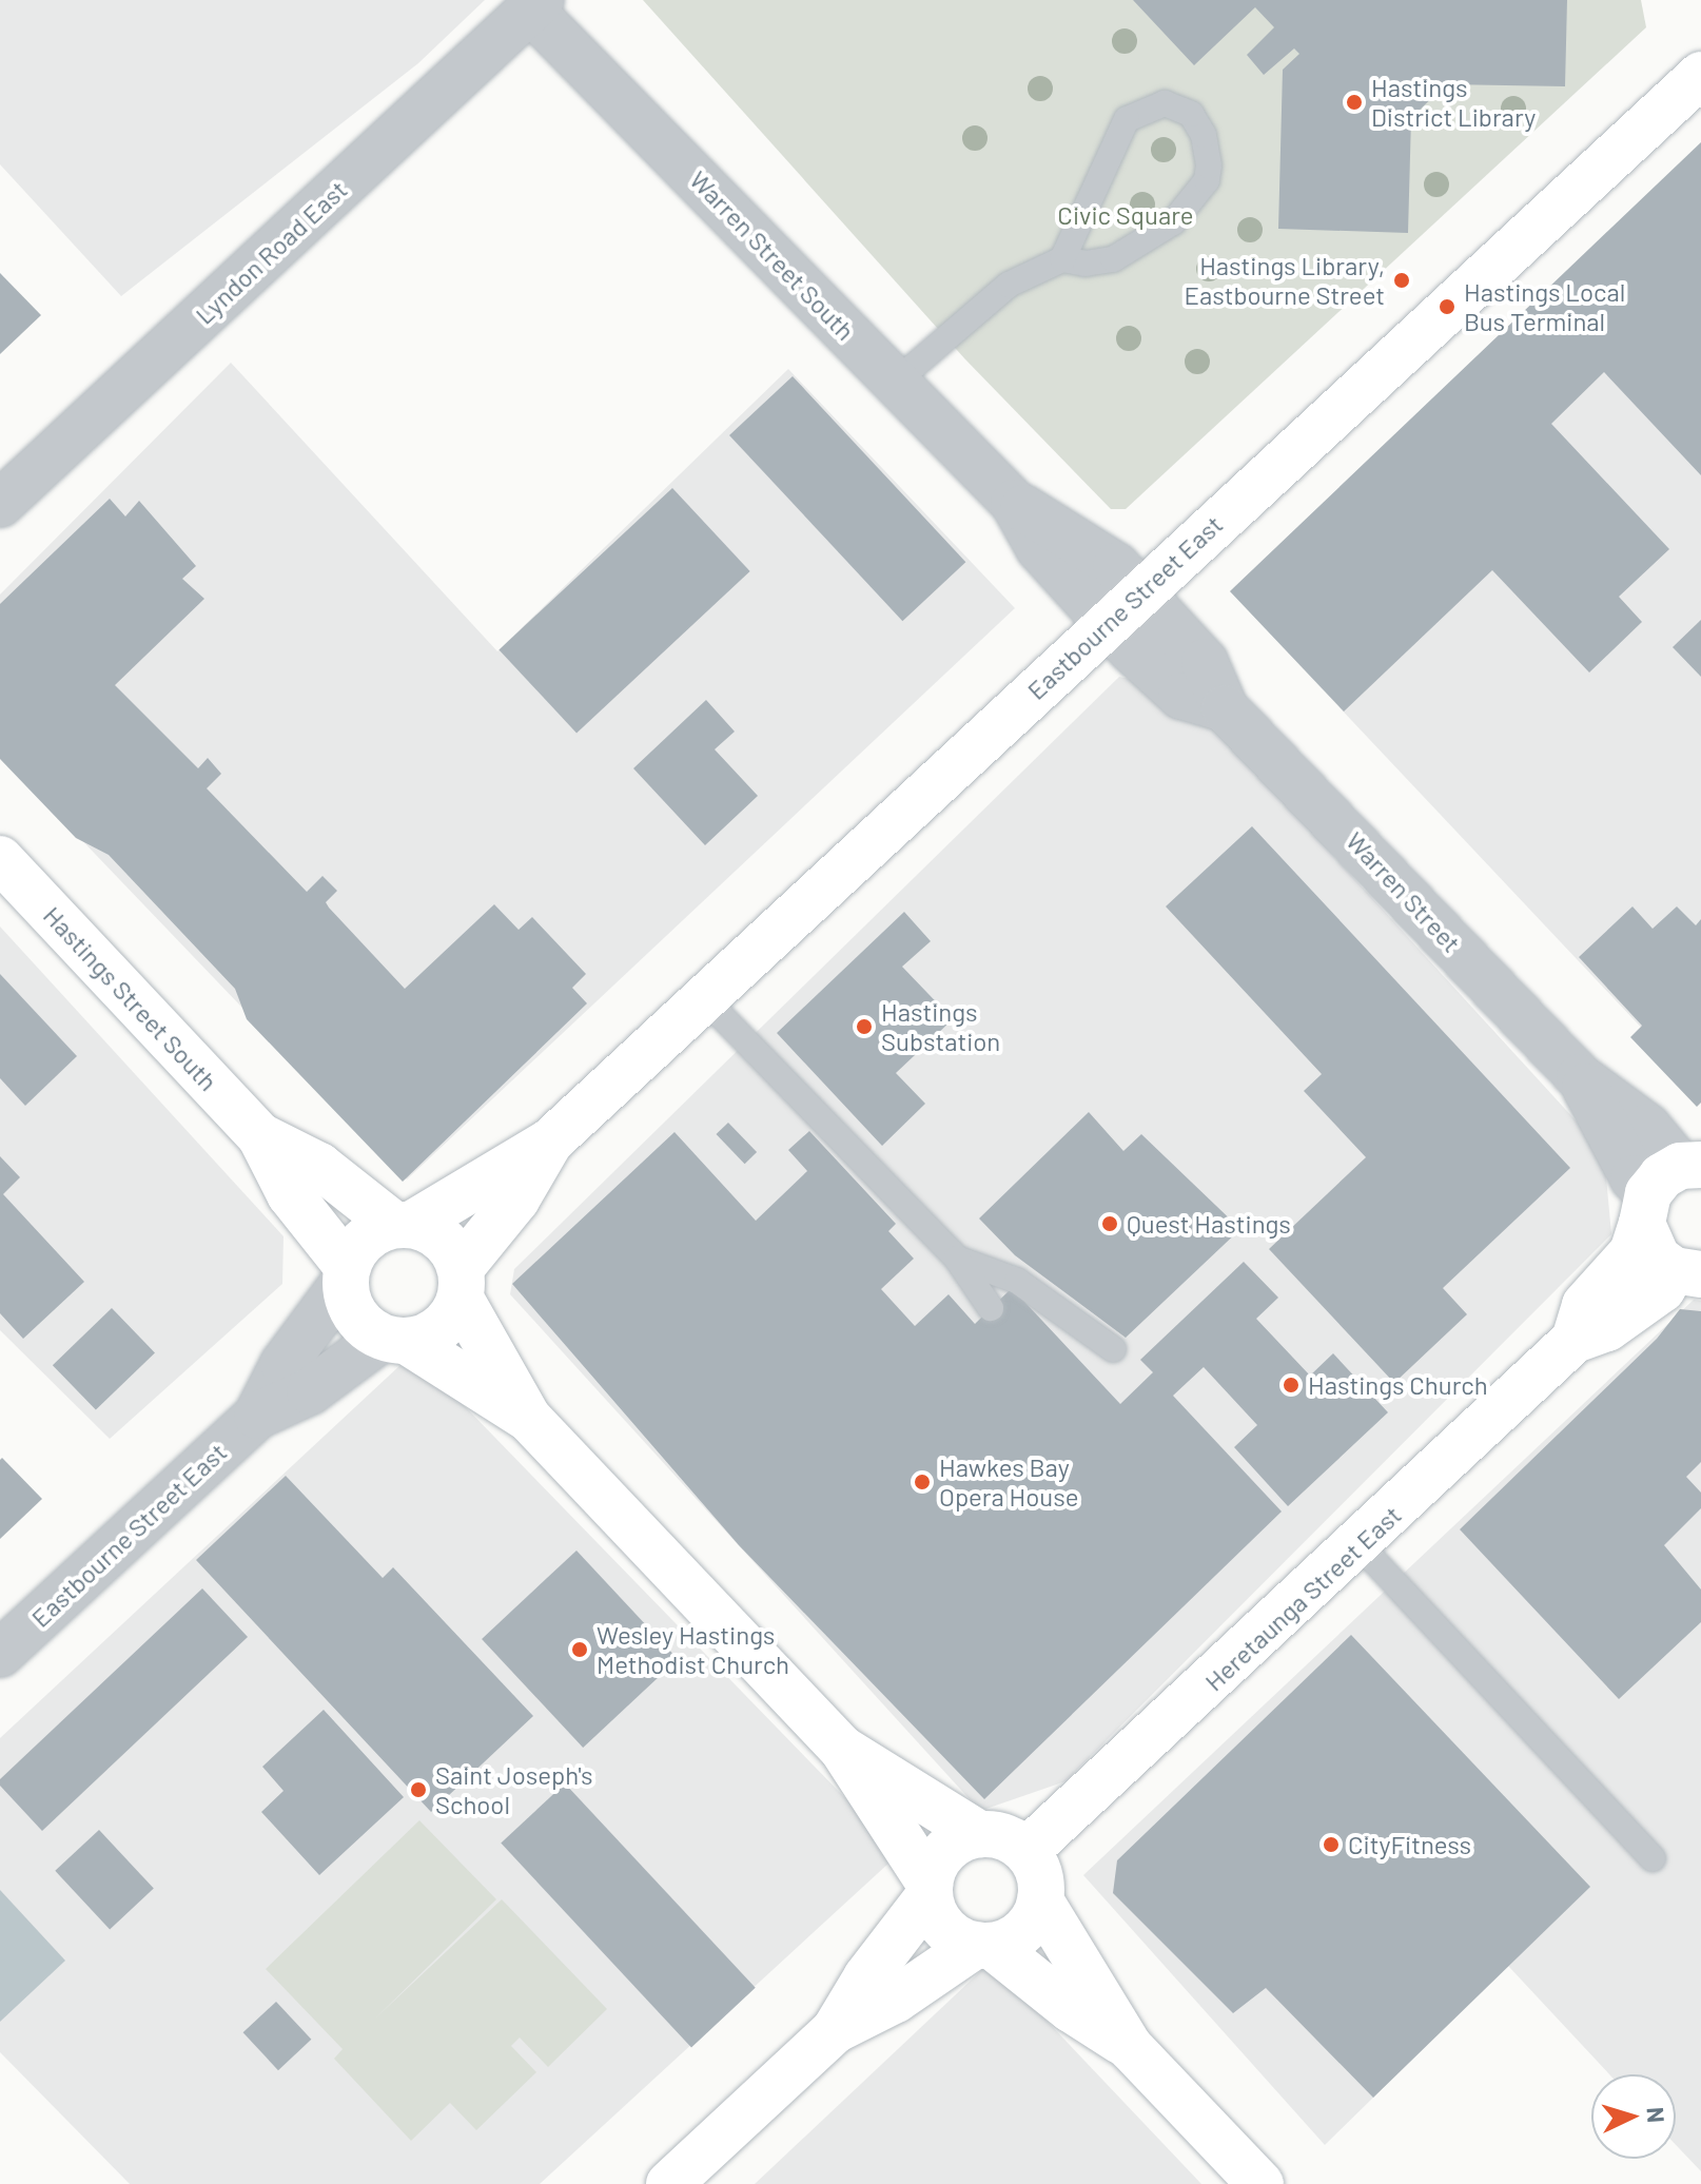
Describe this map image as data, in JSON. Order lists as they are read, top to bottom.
{
  "streets": {
    "main road": ["Eastbourne Street East", "Hastings Street South", "Heretaunga Street East"],
    "street": ["Lyndon Road East", "Warren Street South", "Warren Street"]
  },
  "crossings": [
    ["Lyndon Road East", "Warren Street South"],
    ["Warren Street South", "Warren Street"],
    ["Eastbourne Street East", "Warren Street"],
    ["Eastbourne Street East", "Hastings Street South"],
    ["Warren Street", "Heretaunga Street East"]
  ],
  "parks": ["Civic Square"],
  "places": [
    "Hastings District Library",
    "Hastings Library, Eastbourne Street",
    "Hastings Local Bus Terminal",
    "Hastings Substation",
    "Quest Hastings",
    "Hastings Church",
    "Hawkes Bay Opera House",
    "Wesley Hastings Methodist Church",
    "Saint Joseph's School",
    "CityFitness"
  ],
  "north": "right"
}
